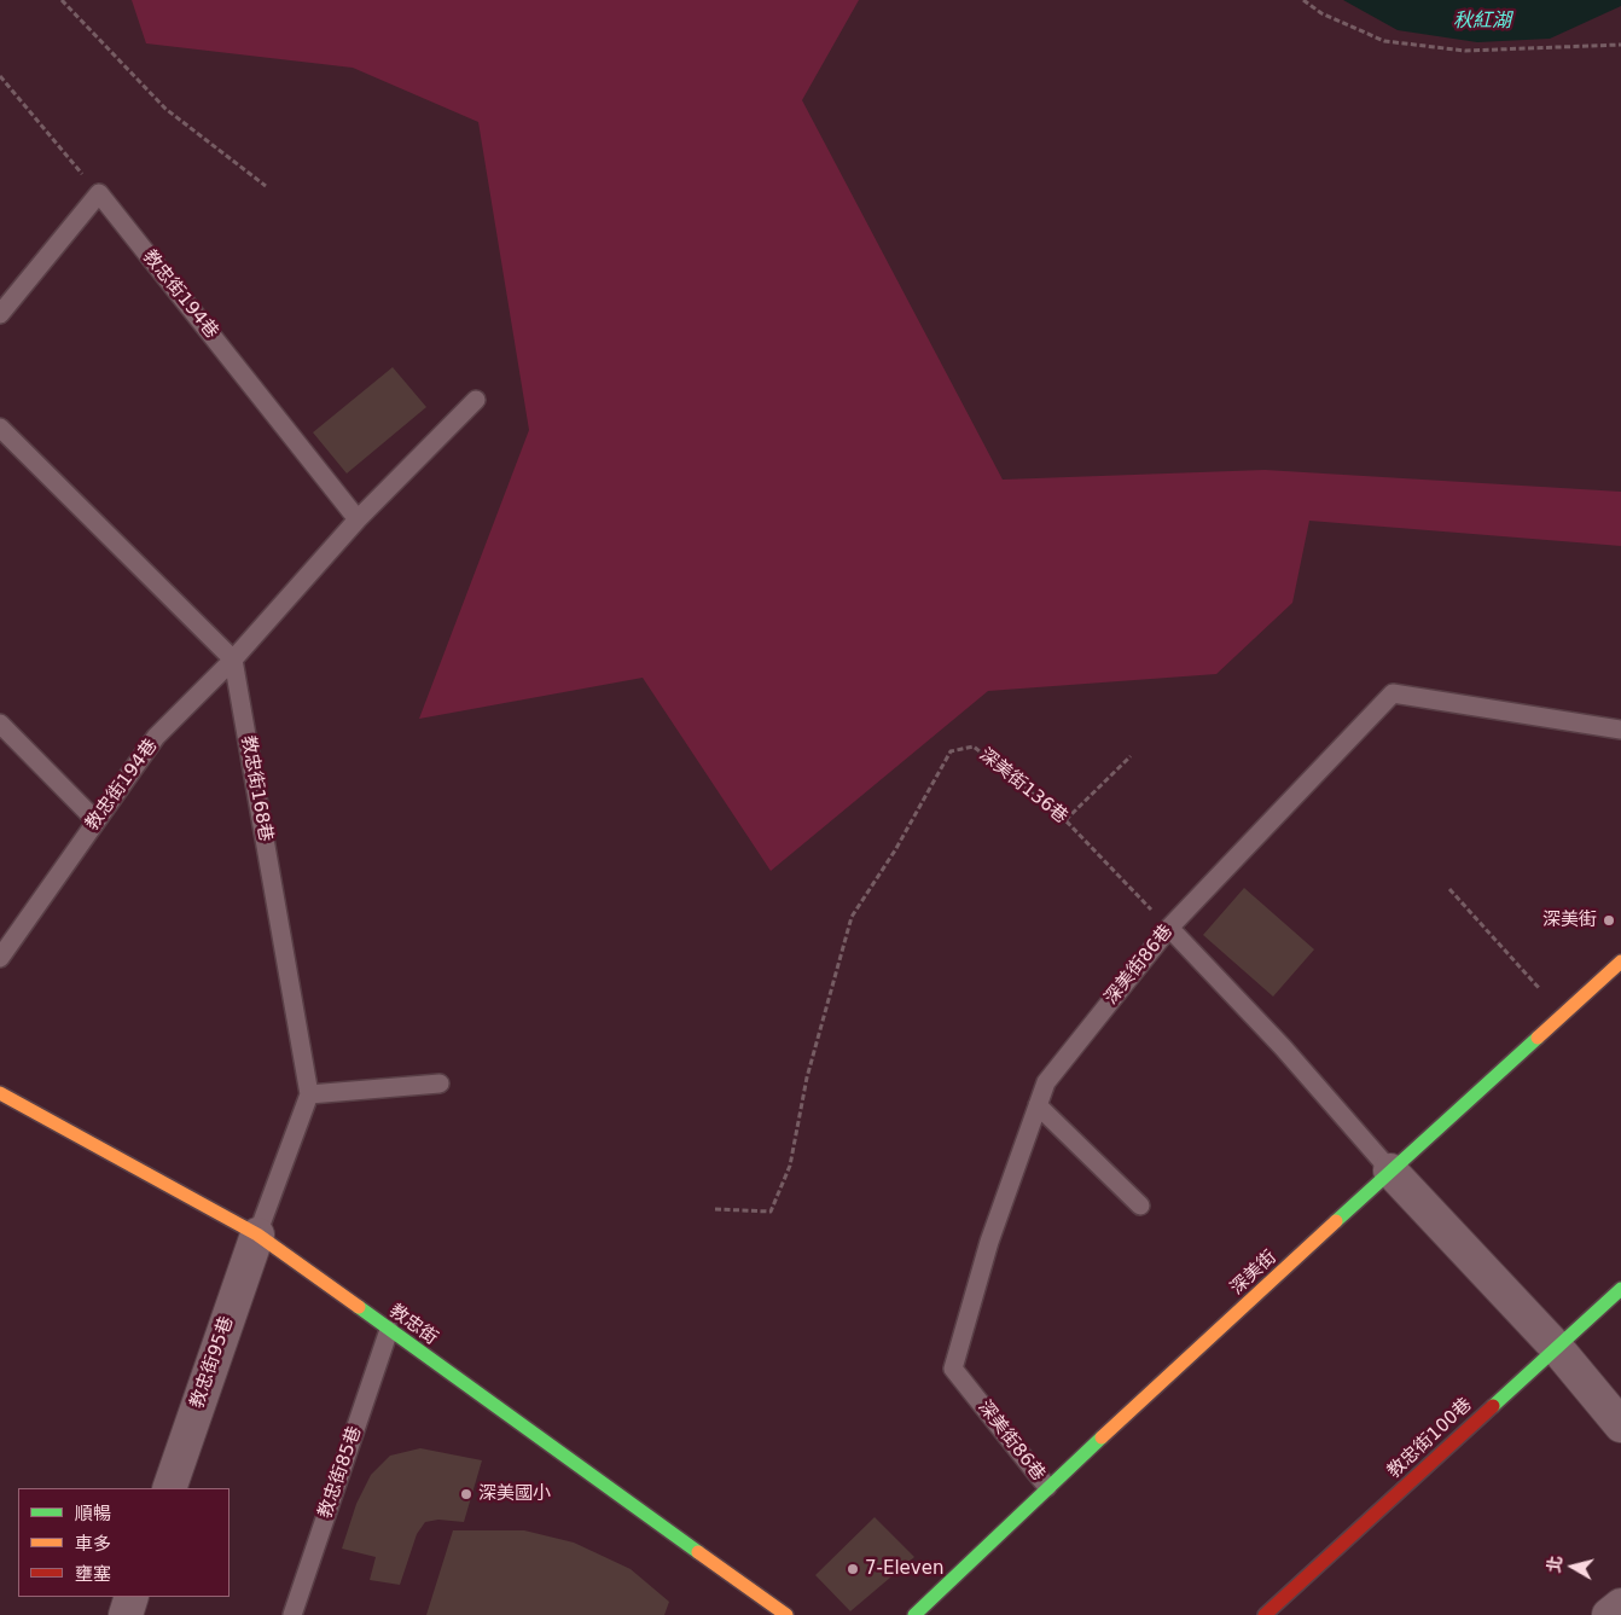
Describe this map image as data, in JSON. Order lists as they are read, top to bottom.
{
  "streets": {
    "street": [
      "深美街",
      "教忠街",
      "教忠街95巷",
      "教忠街100巷"
    ],
    "lane": [
      "教忠街194巷",
      "教忠街168巷",
      "深美街86巷",
      "教忠街85巷"
    ],
    "path": ["深美街136巷"]
  },
  "crossings": [
    ["教忠街194巷", "教忠街168巷"],
    ["深美街136巷", "深美街86巷"],
    ["深美街86巷", "深美街"],
    ["教忠街", "教忠街95巷"],
    ["教忠街", "教忠街85巷"]
  ],
  "water": ["秋紅湖"],
  "places": ["深美街", "深美國小", "7-Eleven"],
  "legend": ["順暢", "車多", "壅塞"],
  "north": "left"
}
